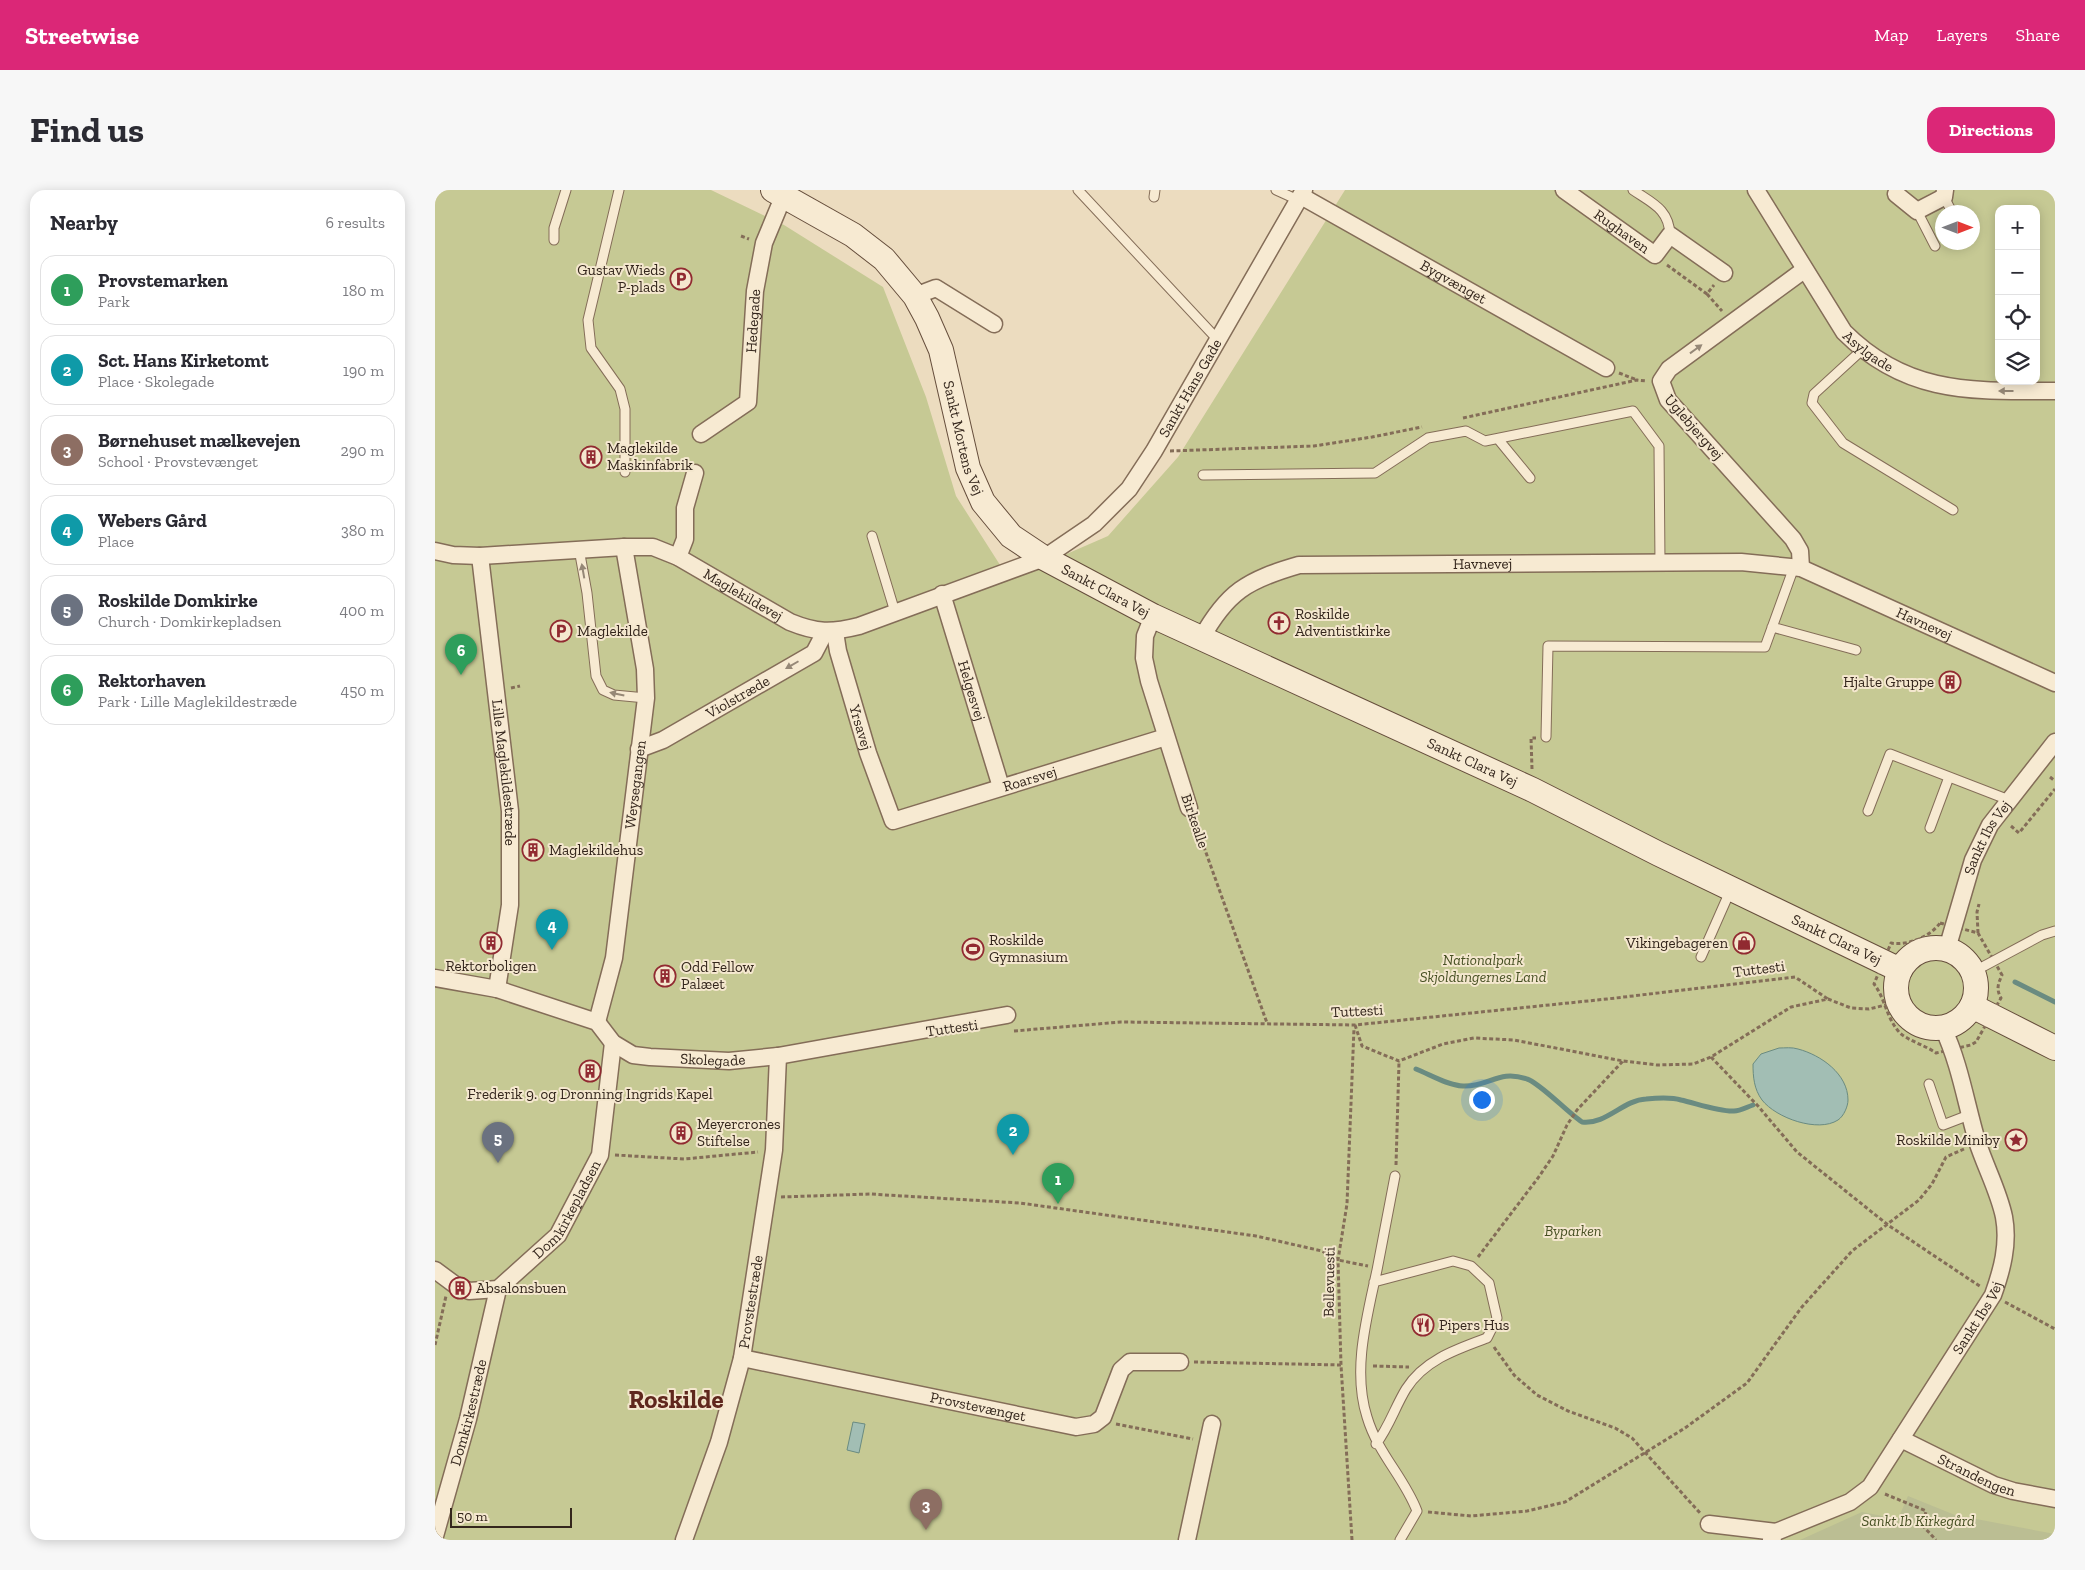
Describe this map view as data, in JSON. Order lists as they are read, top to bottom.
{
  "streets": {
    "main road": ["Sankt Mortens Vej", "Sankt Clara Vej"],
    "street": [
      "Rughaven",
      "Bygvænget",
      "Hedegade",
      "Asylgade",
      "Sankt Hans Gade",
      "Uglebjergvej",
      "Havnevej",
      "Maglekildevej",
      "Helgesvej",
      "Violstræde",
      "Yrsavej",
      "Lille Maglekildestræde",
      "Roarsvej",
      "Weysegangen",
      "Birkealle",
      "Sankt Ibs Vej",
      "Skolegade",
      "Domkirkepladsen",
      "Provstestræde",
      "Provstevænget",
      "Domkirkestræde",
      "Strandengen"
    ],
    "path": ["Tuttesti", "Bellevuesti"]
  },
  "crossings": [
    ["Bygvænget", "Sankt Hans Gade"],
    ["Hedegade", "Sankt Mortens Vej"],
    ["Asylgade", "Uglebjergvej"],
    ["Sankt Hans Gade", "Sankt Mortens Vej"],
    ["Sankt Hans Gade", "Sankt Clara Vej"],
    ["Sankt Hans Gade", "Maglekildevej"],
    ["Uglebjergvej", "Havnevej"],
    ["Sankt Mortens Vej", "Sankt Clara Vej"],
    ["Sankt Mortens Vej", "Maglekildevej"],
    ["Havnevej", "Sankt Clara Vej"],
    ["Sankt Clara Vej", "Maglekildevej"],
    ["Sankt Clara Vej", "Birkealle"],
    ["Maglekildevej", "Helgesvej"],
    ["Maglekildevej", "Violstræde"],
    ["Maglekildevej", "Yrsavej"],
    ["Maglekildevej", "Lille Maglekildestræde"],
    ["Maglekildevej", "Weysegangen"],
    ["Helgesvej", "Roarsvej"],
    ["Violstræde", "Yrsavej"],
    ["Violstræde", "Weysegangen"],
    ["Yrsavej", "Roarsvej"],
    ["Roarsvej", "Birkealle"],
    ["Weysegangen", "Skolegade"],
    ["Birkealle", "Tuttesti"],
    ["Sankt Ibs Vej", "Strandengen"],
    ["Tuttesti", "Skolegade"],
    ["Tuttesti", "Bellevuesti"],
    ["Skolegade", "Domkirkepladsen"],
    ["Skolegade", "Provstestræde"],
    ["Domkirkepladsen", "Domkirkestræde"],
    ["Provstestræde", "Provstevænget"]
  ],
  "one_way": ["Asylgade", "Violstræde"],
  "districts": ["Roskilde"],
  "parks": ["Nationalpark Skjoldungernes Land", "Byparken", "Sankt Ib Kirkegård"],
  "places": {
    "parking": ["Gustav Wieds P-plads", "Maglekilde"],
    "building": [
      "Maglekilde Maskinfabrik",
      "Hjalte Gruppe",
      "Maglekildehus",
      "Rektorboligen",
      "Odd Fellow Palæet",
      "Frederik 9. og Dronning Ingrids Kapel",
      "Meyercrones Stiftelse",
      "Absalonsbuen"
    ],
    "church": ["Roskilde Adventistkirke"],
    "shop": ["Vikingebageren"],
    "sports": ["Roskilde Gymnasium"],
    "place": ["Roskilde Miniby"],
    "restaurant": ["Pipers Hus"]
  },
  "scale_bar": "50 m",
  "north": "right",
  "page": {
    "header": "Streetwise",
    "nav": ["Map", "Layers", "Share"],
    "buttons": "Directions",
    "title": "Find us",
    "heading": ["Nearby", "6 results"],
    "map_buttons": ["+", "−"],
    "list": [
      {
        "mark": "1",
        "name": "Provstemarken",
        "note": "Park",
        "value": "180 m"
      },
      {
        "mark": "2",
        "name": "Sct. Hans Kirketomt",
        "note": "Place · Skolegade",
        "value": "190 m"
      },
      {
        "mark": "3",
        "name": "Børnehuset mælkevejen",
        "note": "School · Provstevænget",
        "value": "290 m"
      },
      {
        "mark": "4",
        "name": "Webers Gård",
        "note": "Place",
        "value": "380 m"
      },
      {
        "mark": "5",
        "name": "Roskilde Domkirke",
        "note": "Church · Domkirkepladsen",
        "value": "400 m"
      },
      {
        "mark": "6",
        "name": "Rektorhaven",
        "note": "Park · Lille Maglekildestræde",
        "value": "450 m"
      }
    ],
    "pins": [
      "6",
      "4",
      "2",
      "5",
      "1",
      "3"
    ],
    "scale": "50 m"
  }
}
